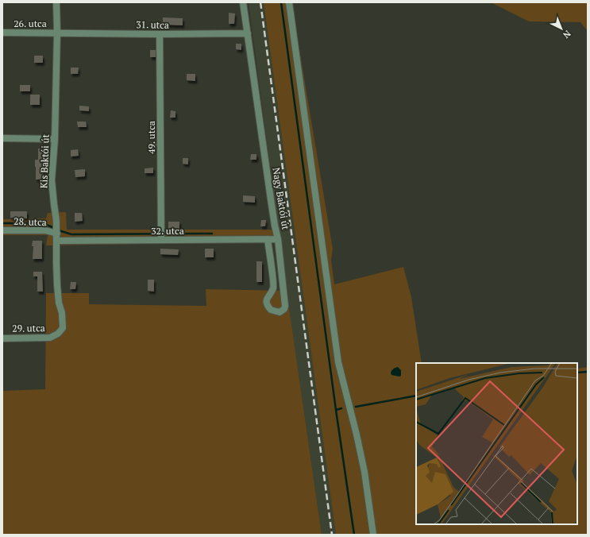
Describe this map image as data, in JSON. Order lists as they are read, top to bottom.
{
  "streets": {
    "street": [
      "26. utca",
      "31. utca",
      "49. utca",
      "Kis Baktói út",
      "Nagy Baktói út",
      "28. utca",
      "32. utca",
      "29. utca"
    ]
  },
  "crossings": [
    ["26. utca", "31. utca"],
    ["26. utca", "Kis Baktói út"],
    ["31. utca", "49. utca"],
    ["31. utca", "Kis Baktói út"],
    ["31. utca", "Nagy Baktói út"],
    ["49. utca", "32. utca"],
    ["Kis Baktói út", "28. utca"],
    ["Kis Baktói út", "32. utca"],
    ["Kis Baktói út", "29. utca"],
    ["Nagy Baktói út", "32. utca"]
  ],
  "north": "bottom right"
}
